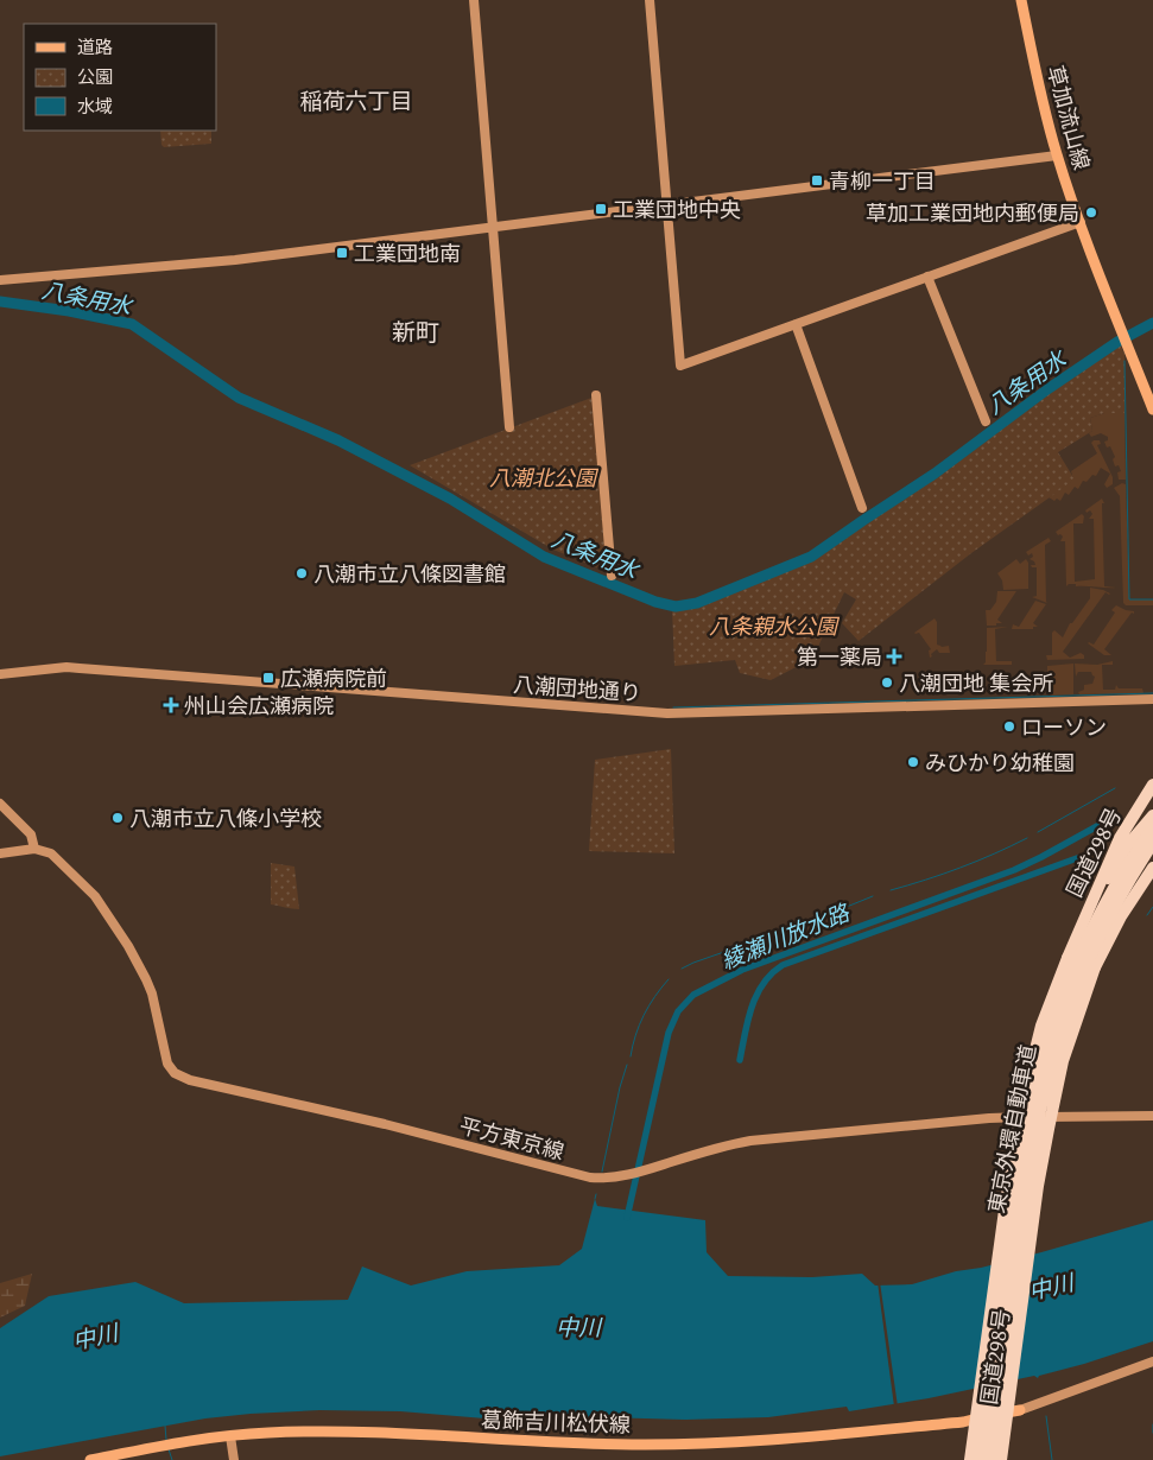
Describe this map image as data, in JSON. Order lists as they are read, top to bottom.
{
  "streets": {
    "highway": ["国道298号", "東京外環自動車道"],
    "main road": ["草加流山線", "葛飾吉川松伏線"],
    "street": ["八潮団地通り", "平方東京線"]
  },
  "districts": ["稲荷六丁目", "新町"],
  "water": ["八条用水", "綾瀬川放水路", "中川"],
  "parks": ["八潮北公園", "八条親水公園"],
  "places": {
    "transit": [
      "青柳一丁目",
      "工業団地中央",
      "工業団地南",
      "広瀬病院前"
    ],
    "other": [
      "草加工業団地内郵便局",
      "八潮市立八條図書館",
      "八潮団地 集会所",
      "ローソン",
      "みひかり幼稚園",
      "八潮市立八條小学校"
    ],
    "health": ["第一薬局", "州山会広瀬病院"]
  },
  "legend": ["道路", "公園", "水域"]
}
